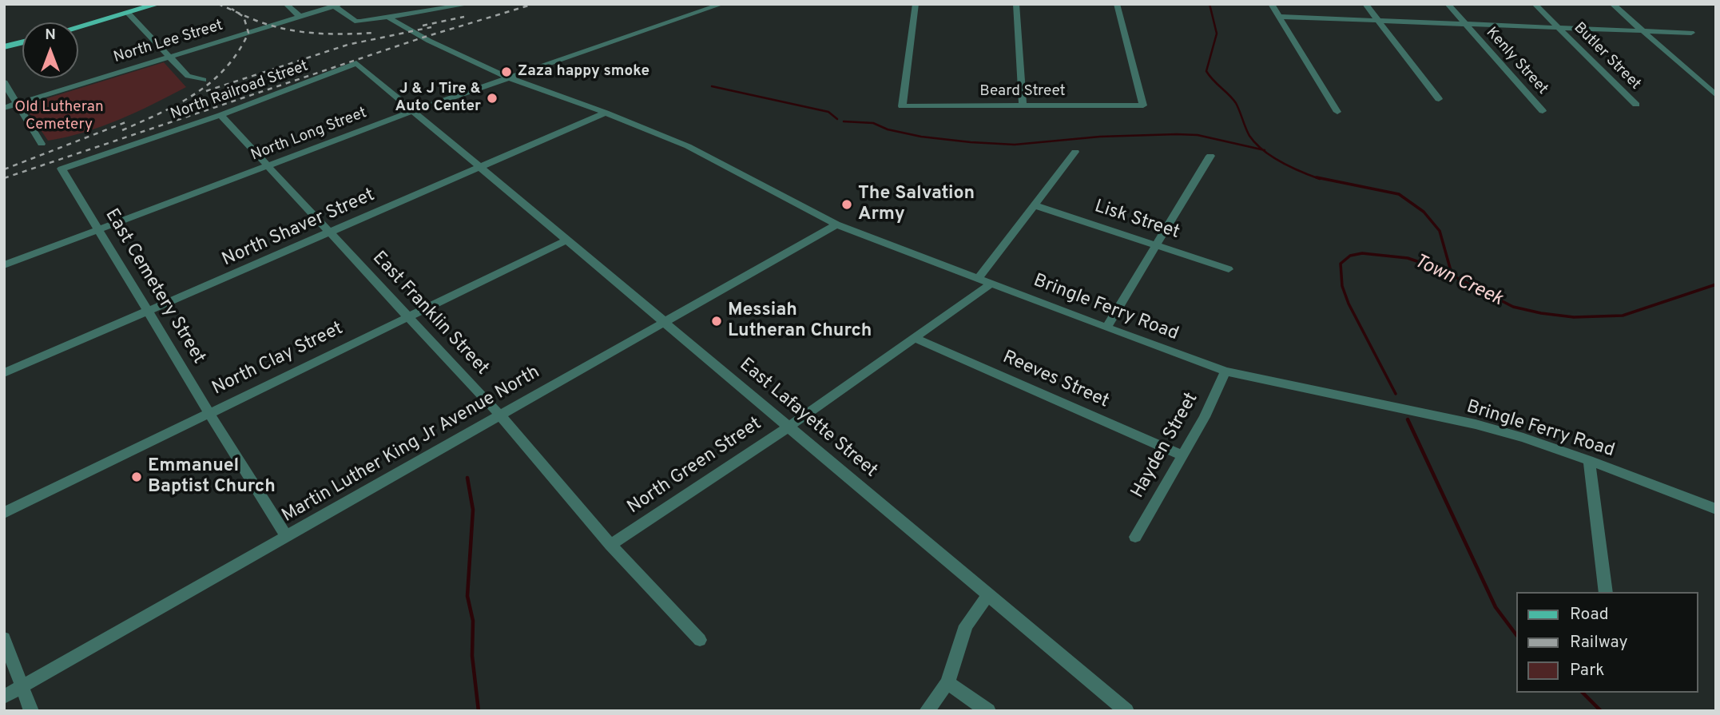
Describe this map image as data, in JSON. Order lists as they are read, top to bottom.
{
  "streets": {
    "street": [
      "North Lee Street",
      "Butler Street",
      "Kenly Street",
      "North Railroad Street",
      "Beard Street",
      "North Long Street",
      "Lisk Street",
      "North Shaver Street",
      "East Cemetery Street",
      "Bringle Ferry Road",
      "East Franklin Street",
      "North Clay Street",
      "Reeves Street",
      "East Lafayette Street",
      "Martin Luther King Jr Avenue North",
      "Hayden Street",
      "North Green Street"
    ]
  },
  "crossings": [
    ["North Railroad Street", "North Long Street"],
    ["North Railroad Street", "East Cemetery Street"],
    ["North Railroad Street", "East Franklin Street"],
    ["North Railroad Street", "East Lafayette Street"],
    ["North Long Street", "East Cemetery Street"],
    ["North Long Street", "Bringle Ferry Road"],
    ["North Long Street", "East Franklin Street"],
    ["North Long Street", "East Lafayette Street"],
    ["North Shaver Street", "East Cemetery Street"],
    ["North Shaver Street", "Bringle Ferry Road"],
    ["North Shaver Street", "East Franklin Street"],
    ["North Shaver Street", "East Lafayette Street"],
    ["East Cemetery Street", "North Clay Street"],
    ["East Cemetery Street", "Martin Luther King Jr Avenue North"],
    ["Bringle Ferry Road", "Martin Luther King Jr Avenue North"],
    ["Bringle Ferry Road", "Hayden Street"],
    ["Bringle Ferry Road", "North Green Street"],
    ["East Franklin Street", "North Clay Street"],
    ["East Franklin Street", "Martin Luther King Jr Avenue North"],
    ["East Franklin Street", "North Green Street"],
    ["North Clay Street", "East Lafayette Street"],
    ["Reeves Street", "Hayden Street"],
    ["Reeves Street", "North Green Street"],
    ["East Lafayette Street", "Martin Luther King Jr Avenue North"],
    ["East Lafayette Street", "North Green Street"]
  ],
  "water": ["Town Creek"],
  "parks": ["Old Lutheran Cemetery"],
  "places": [
    "Zaza happy smoke",
    "J & J Tire & Auto Center",
    "The Salvation Army",
    "Messiah Lutheran Church",
    "Emmanuel Baptist Church"
  ],
  "legend": ["Road", "Railway", "Park"],
  "north": "top"
}
